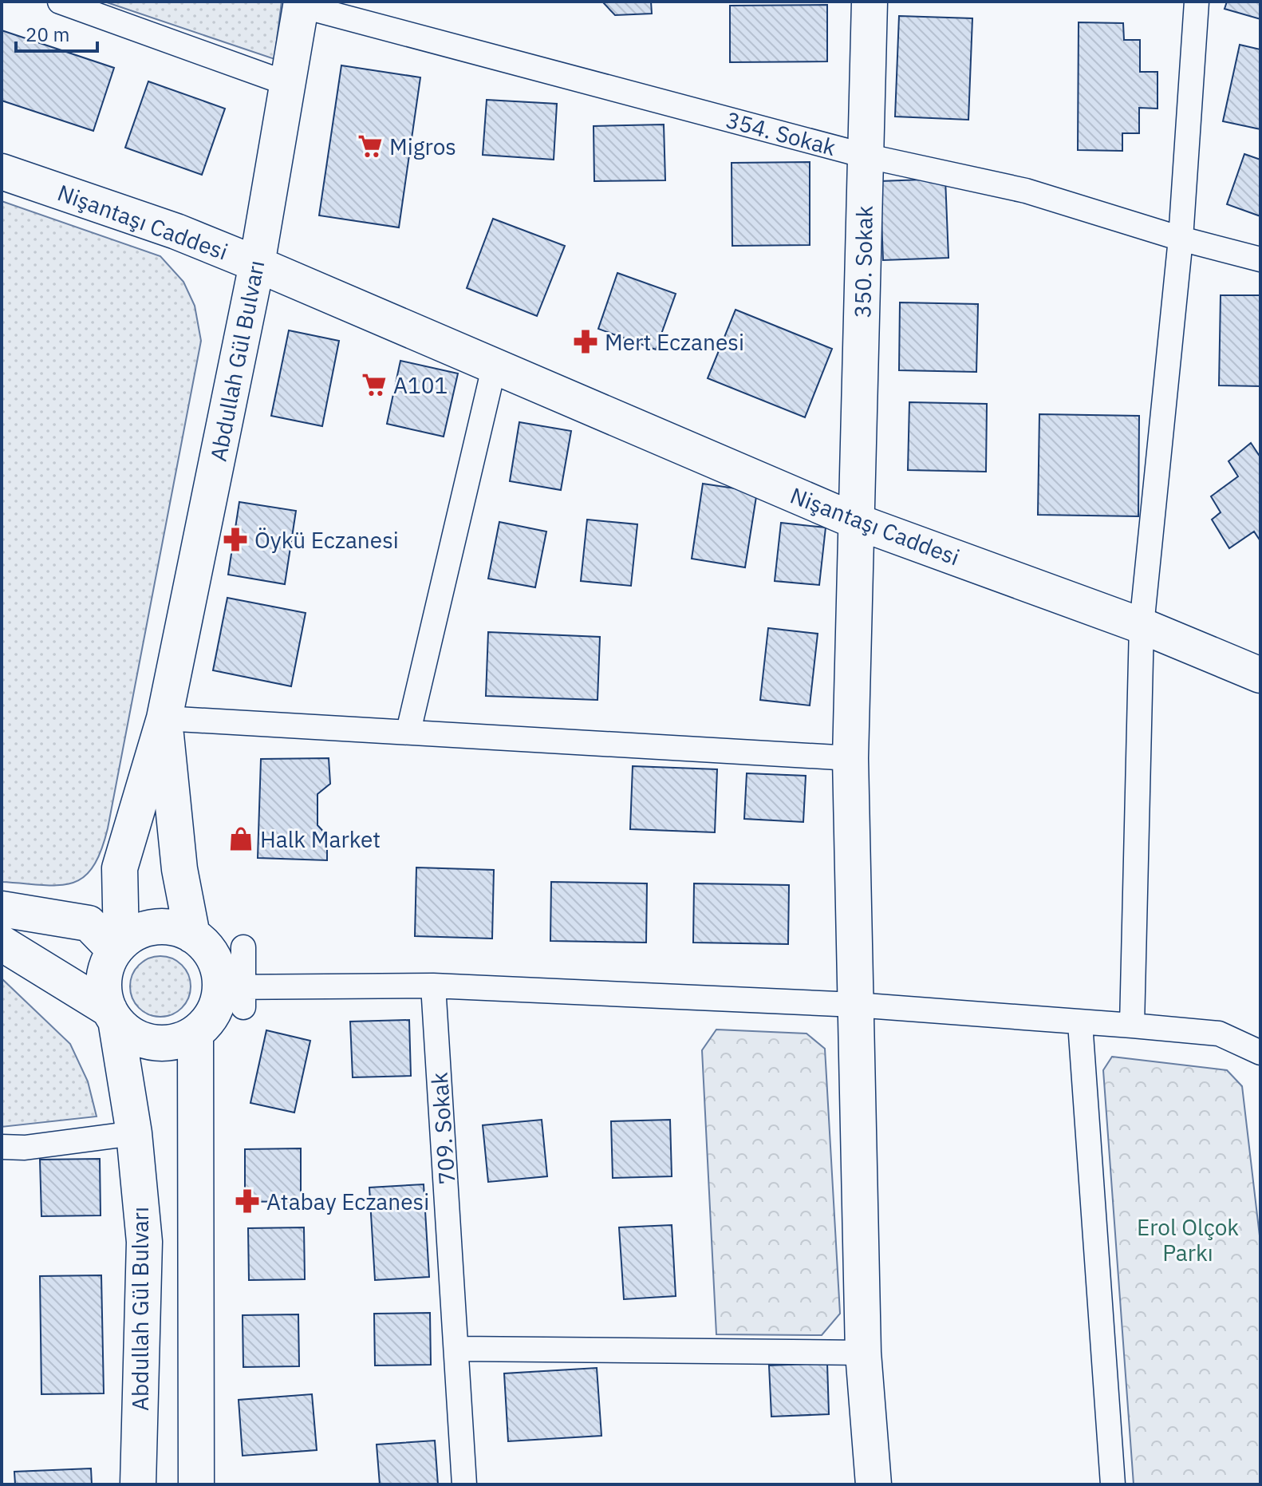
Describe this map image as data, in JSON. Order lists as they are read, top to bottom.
{
  "streets": {
    "street": [
      "354. Sokak",
      "Nişantaşı Caddesi",
      "350. Sokak",
      "Abdullah Gül Bulvarı",
      "709. Sokak"
    ]
  },
  "crossings": [
    ["354. Sokak", "350. Sokak"],
    ["354. Sokak", "Abdullah Gül Bulvarı"],
    ["Nişantaşı Caddesi", "350. Sokak"],
    ["Nişantaşı Caddesi", "Abdullah Gül Bulvarı"]
  ],
  "parks": ["Erol Olçok Parkı"],
  "places": {
    "supermarket": ["Migros", "A101"],
    "pharmacy": ["Mert Eczanesi", "Öykü Eczanesi", "Atabay Eczanesi"],
    "shop": ["Halk Market"]
  },
  "scale_bar": "20 m"
}
